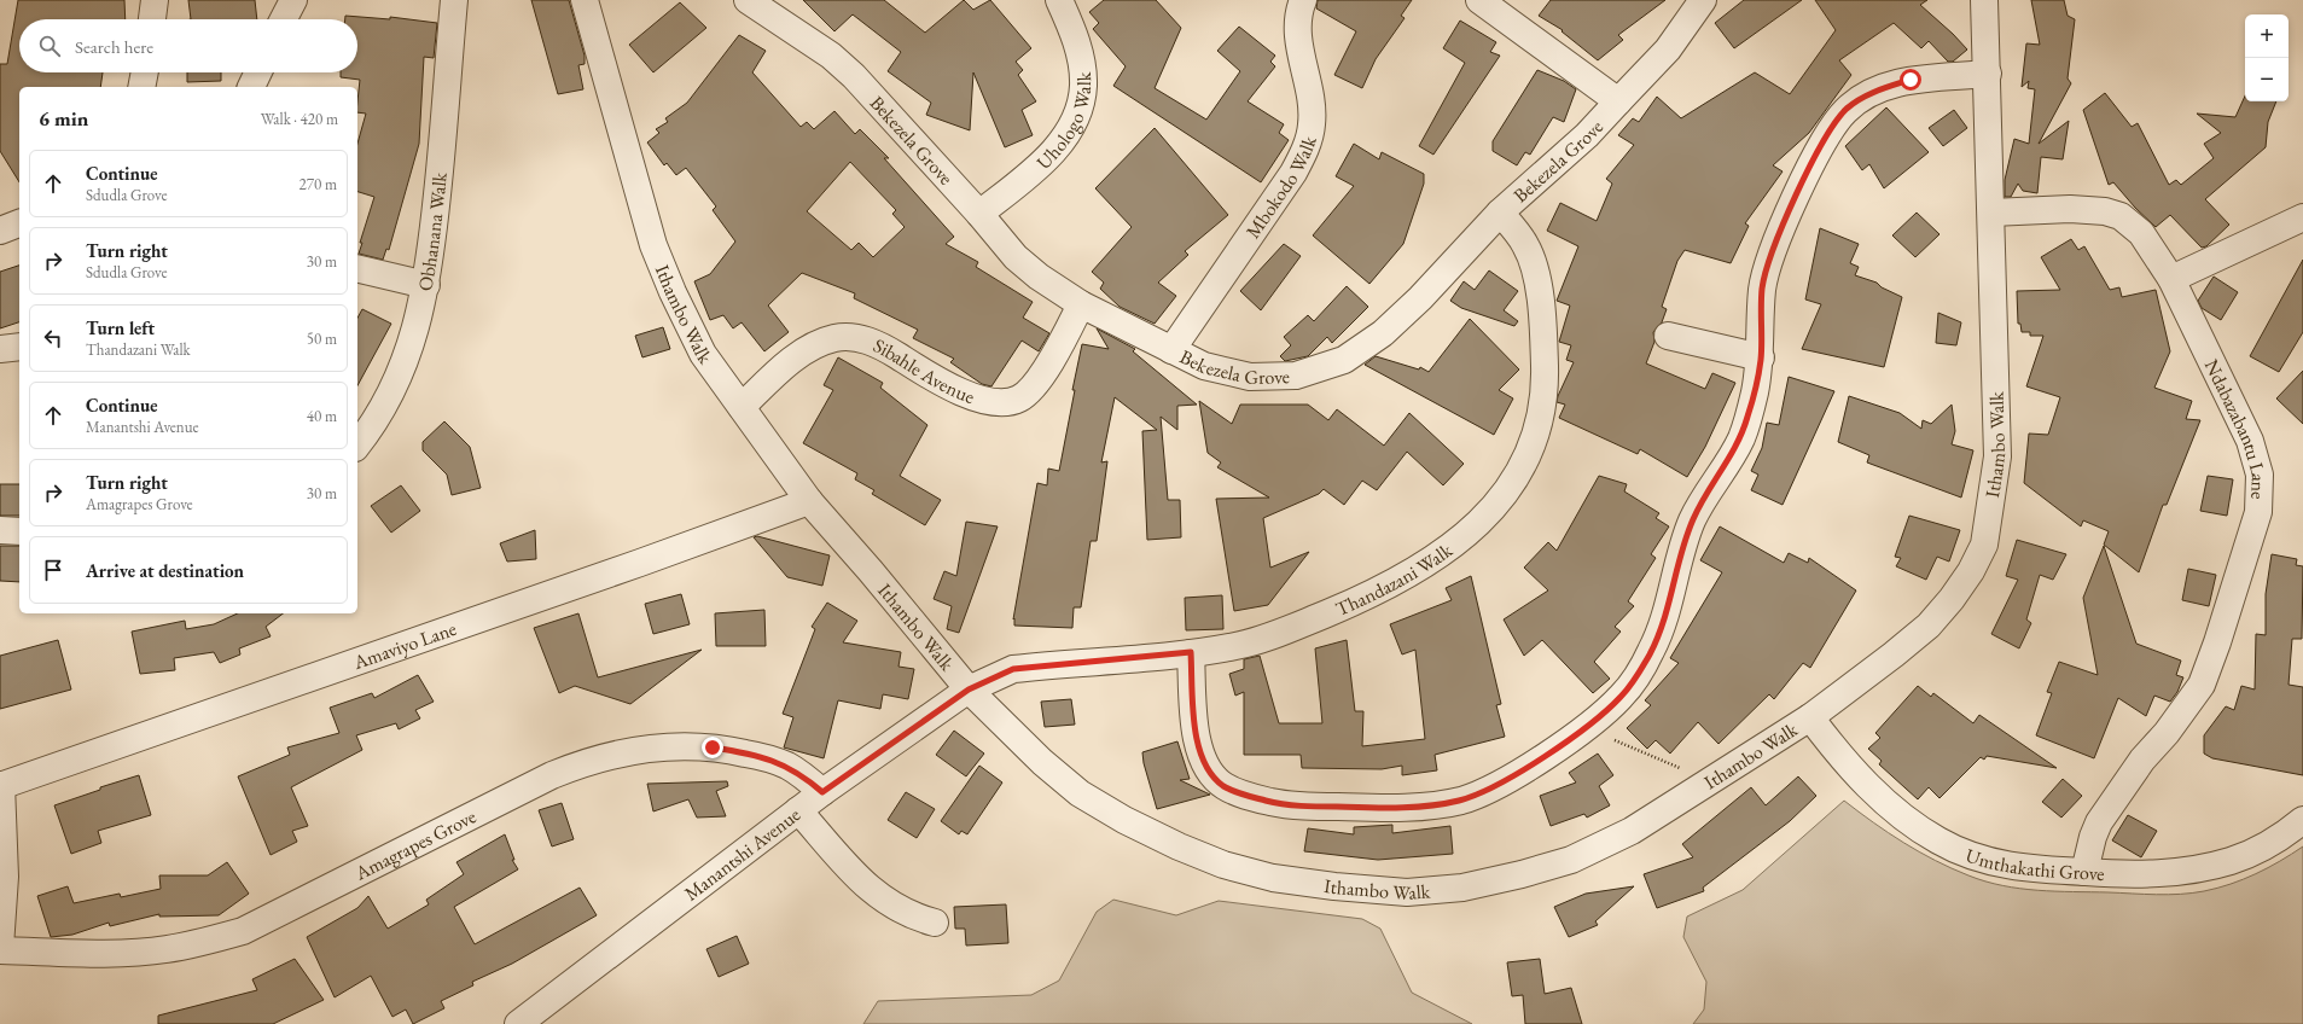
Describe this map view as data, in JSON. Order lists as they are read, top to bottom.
{
  "streets": {
    "street": [
      "Uhologo Walk",
      "Bekezela Grove",
      "Mbokodo Walk",
      "Obhanana Walk",
      "Ithambo Walk",
      "Sibahle Avenue",
      "Ndabazabantu Lane",
      "Thandazani Walk",
      "Amaviyo Lane",
      "Amagrapes Grove",
      "Manantshi Avenue",
      "Umthakathi Grove"
    ]
  },
  "crossings": [
    ["Uhologo Walk", "Bekezela Grove"],
    ["Bekezela Grove", "Mbokodo Walk"],
    ["Bekezela Grove", "Sibahle Avenue"],
    ["Bekezela Grove", "Thandazani Walk"],
    ["Ithambo Walk", "Sibahle Avenue"],
    ["Ithambo Walk", "Ndabazabantu Lane"],
    ["Ithambo Walk", "Thandazani Walk"],
    ["Ithambo Walk", "Amaviyo Lane"],
    ["Ithambo Walk", "Manantshi Avenue"],
    ["Ithambo Walk", "Umthakathi Grove"],
    ["Ndabazabantu Lane", "Umthakathi Grove"],
    ["Thandazani Walk", "Manantshi Avenue"],
    ["Amagrapes Grove", "Manantshi Avenue"]
  ],
  "page": {
    "map_buttons": ["+", "−"],
    "search": "Search here",
    "heading": ["6 min", "Walk · 420 m"],
    "list": [
      ["Continue", "Sdudla Grove", "270 m"],
      ["Turn right", "Sdudla Grove", "30 m"],
      ["Turn left", "Thandazani Walk", "50 m"],
      ["Continue", "Manantshi Avenue", "40 m"],
      ["Turn right", "Amagrapes Grove", "30 m"],
      "Arrive at destination"
    ]
  }
}
